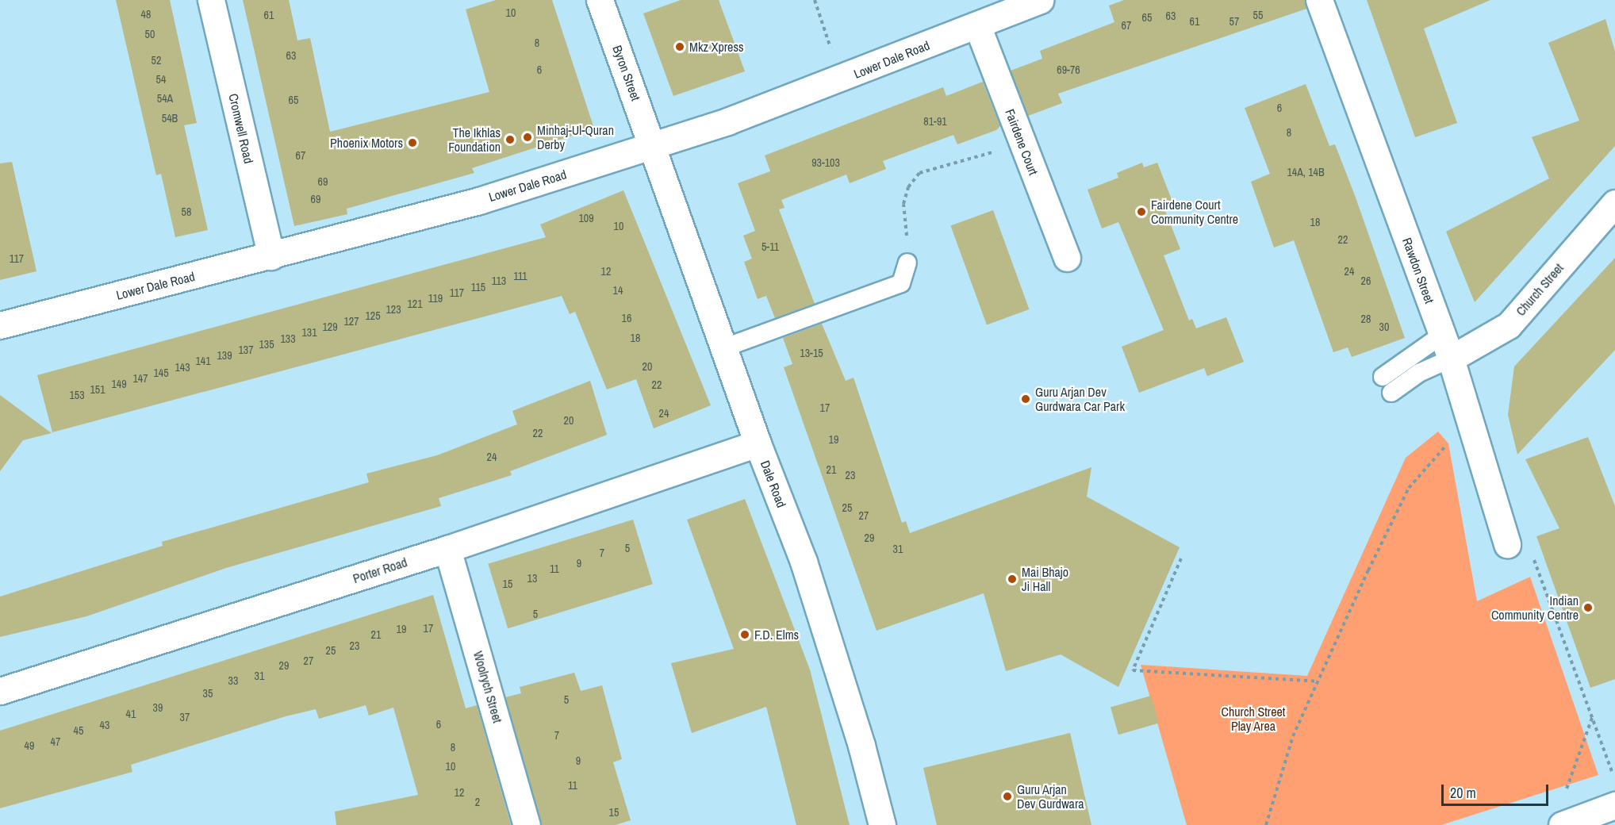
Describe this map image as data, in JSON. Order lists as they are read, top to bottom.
{
  "streets": {
    "street": [
      "Lower Dale Road",
      "Byron Street",
      "Cromwell Road",
      "Fairdene Court",
      "Rawdon Street",
      "Church Street",
      "Dale Road",
      "Porter Road",
      "Woolrych Street"
    ]
  },
  "crossings": [
    ["Lower Dale Road", "Byron Street"],
    ["Lower Dale Road", "Cromwell Road"],
    ["Lower Dale Road", "Fairdene Court"],
    ["Lower Dale Road", "Dale Road"],
    ["Byron Street", "Dale Road"],
    ["Rawdon Street", "Church Street"],
    ["Dale Road", "Porter Road"],
    ["Porter Road", "Woolrych Street"]
  ],
  "parks": ["Church Street Play Area"],
  "places": [
    "Mkz Xpress",
    "Minhaj-Ul-Quran Derby",
    "The Ikhlas Foundation",
    "Phoenix Motors",
    "Fairdene Court Community Centre",
    "Guru Arjan Dev Gurdwara Car Park",
    "Mai Bhajo Ji Hall",
    "Indian Community Centre",
    "F.D. Elms",
    "Guru Arjan Dev Gurdwara"
  ],
  "house_numbers": [
    "10",
    "48",
    "61",
    "55",
    "63",
    "65",
    "61",
    "57",
    "67",
    "50",
    "8",
    "63",
    "52",
    "6",
    "69-76",
    "54",
    "54A",
    "65",
    "6",
    "54B",
    "81-91",
    "8",
    "67",
    "93-103",
    "14A, 14B",
    "69",
    "69",
    "58",
    "109",
    "18",
    "10",
    "22",
    "5-11",
    "117",
    "12",
    "24",
    "111",
    "113",
    "26",
    "115",
    "14",
    "117",
    "119",
    "121",
    "123",
    "125",
    "16",
    "28",
    "127",
    "129",
    "30",
    "131",
    "18",
    "133",
    "135",
    "137",
    "13-15",
    "139",
    "141",
    "20",
    "143",
    "145",
    "147",
    "149",
    "22",
    "151",
    "153",
    "17",
    "24",
    "20",
    "22",
    "19",
    "24",
    "21",
    "23",
    "25",
    "27",
    "29",
    "5",
    "31",
    "7",
    "9",
    "11",
    "13",
    "15",
    "5",
    "17",
    "19",
    "21",
    "23",
    "25",
    "27",
    "29",
    "31",
    "33",
    "35",
    "5",
    "39",
    "41",
    "37",
    "6",
    "43",
    "45",
    "7",
    "47",
    "49",
    "8",
    "9",
    "10",
    "11",
    "12",
    "2",
    "15"
  ],
  "scale_bar": "20 m"
}
